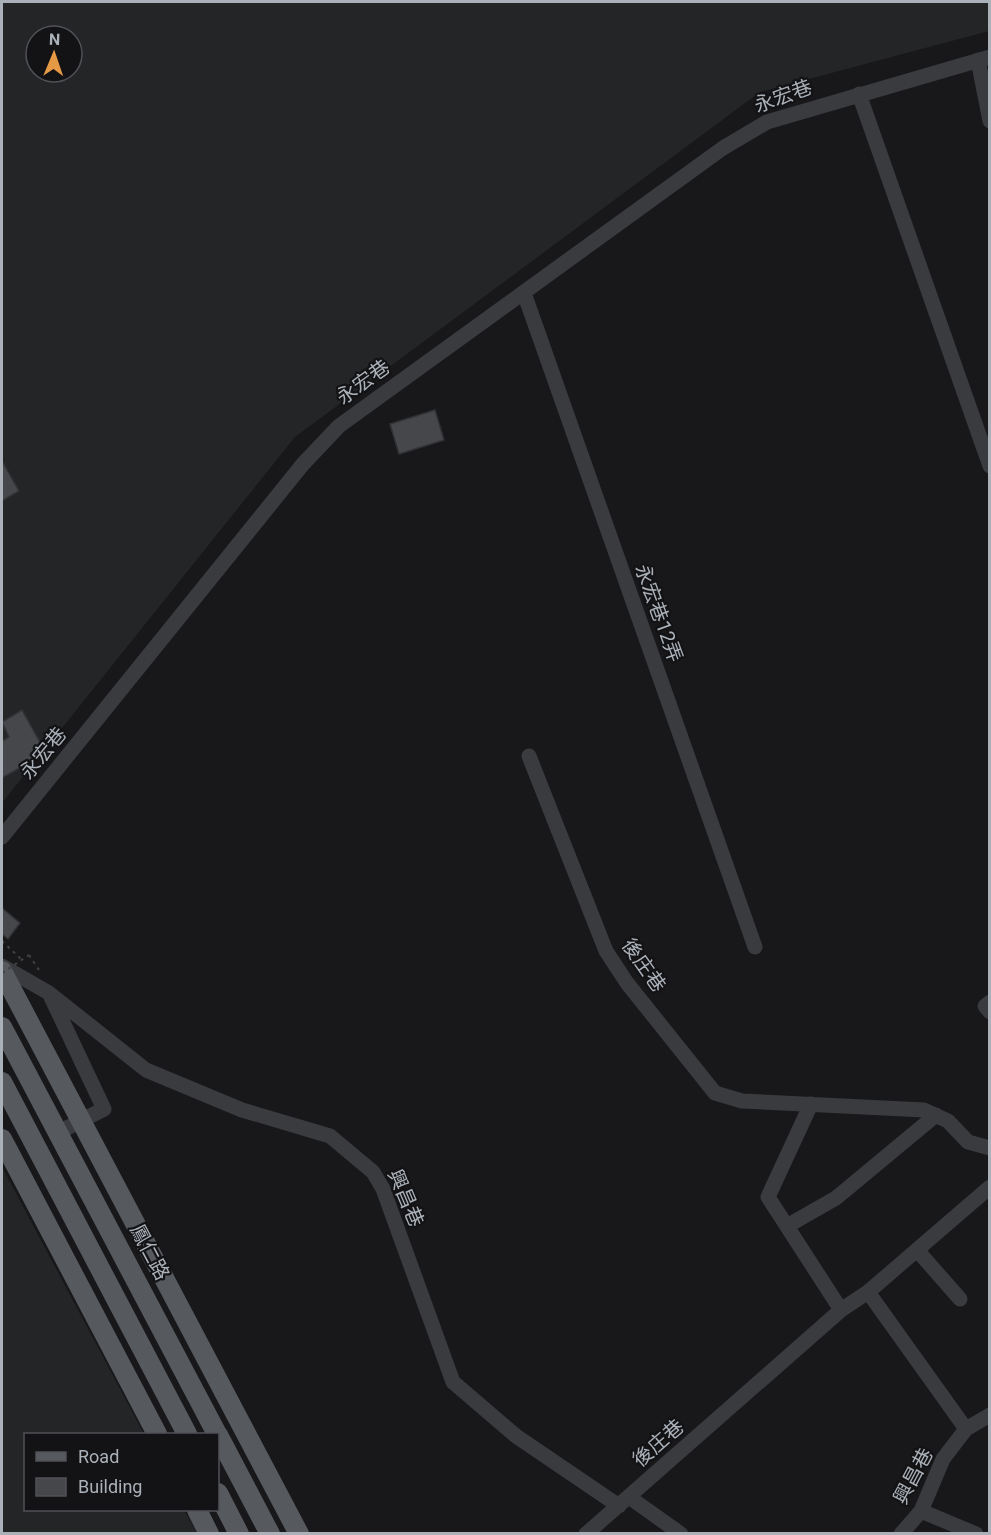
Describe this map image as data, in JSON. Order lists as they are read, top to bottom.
{
  "streets": {
    "main road": ["鳳仁路"],
    "street": [
      "永宏巷",
      "永宏巷12弄",
      "後庄巷",
      "興昌巷"
    ]
  },
  "crossings": [
    ["永宏巷", "永宏巷12弄"],
    ["後庄巷", "興昌巷"]
  ],
  "legend": ["Road", "Building"],
  "north": "top"
}
